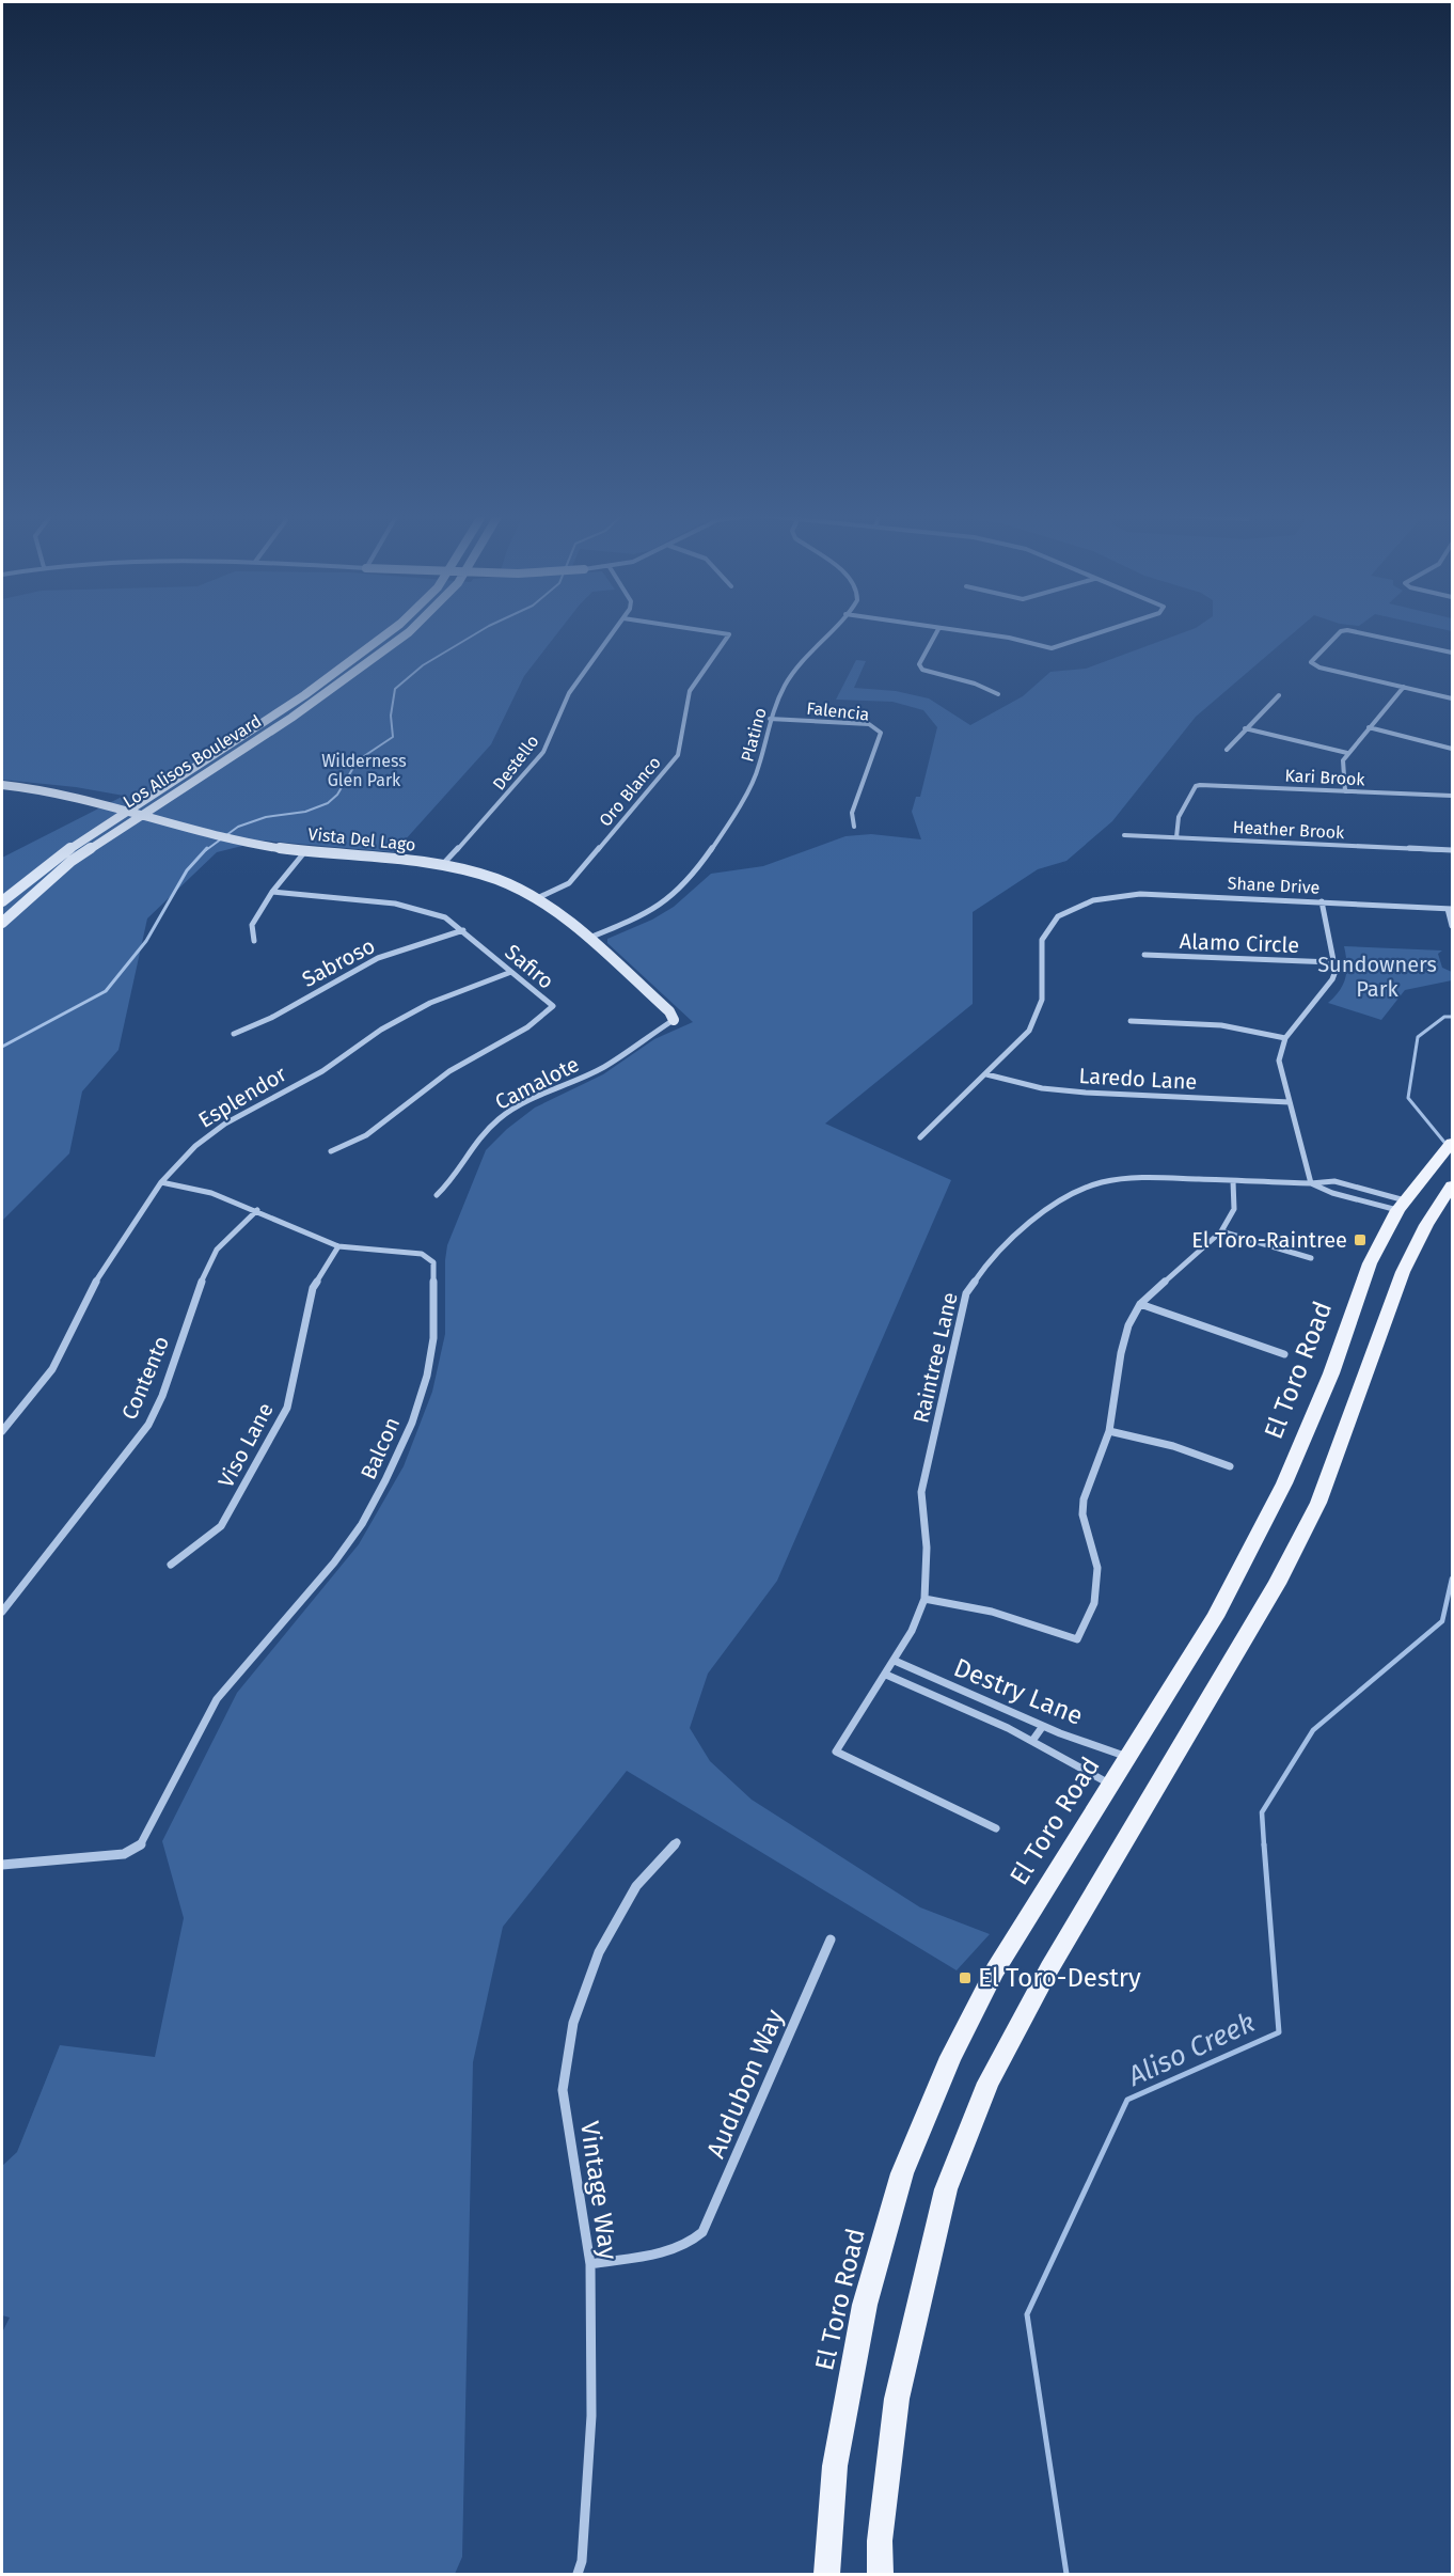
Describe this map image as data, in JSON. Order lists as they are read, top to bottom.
{
  "streets": {
    "main road": ["Los Alisos Boulevard", "Vista Del Lago", "El Toro Road"],
    "street": [
      "Falencia",
      "Platino",
      "Destello",
      "Kari Brook",
      "Oro Blanco",
      "Heather Brook",
      "Shane Drive",
      "Alamo Circle",
      "Sabroso",
      "Safiro",
      "Laredo Lane",
      "Camalote",
      "Esplendor",
      "Raintree Lane",
      "Contento",
      "Viso Lane",
      "Balcon",
      "Destry Lane",
      "Audubon Way",
      "Vintage Way"
    ]
  },
  "crossings": [
    ["Falencia", "Platino"],
    ["Platino", "Vista Del Lago"],
    ["Los Alisos Boulevard", "Vista Del Lago"],
    ["Destello", "Vista Del Lago"],
    ["Kari Brook", "Heather Brook"],
    ["Oro Blanco", "Vista Del Lago"],
    ["Vista Del Lago", "Camalote"],
    ["Shane Drive", "Laredo Lane"],
    ["Sabroso", "Safiro"],
    ["Safiro", "Esplendor"],
    ["Esplendor", "Balcon"],
    ["Raintree Lane", "El Toro Road"],
    ["Raintree Lane", "Destry Lane"],
    ["El Toro Road", "Destry Lane"],
    ["Contento", "Balcon"],
    ["Viso Lane", "Balcon"],
    ["Audubon Way", "Vintage Way"]
  ],
  "water": ["Aliso Creek"],
  "parks": ["Wilderness Glen Park", "Sundowners Park"],
  "places": {
    "transit": ["El Toro-Raintree", "El Toro-Destry"]
  }
}
